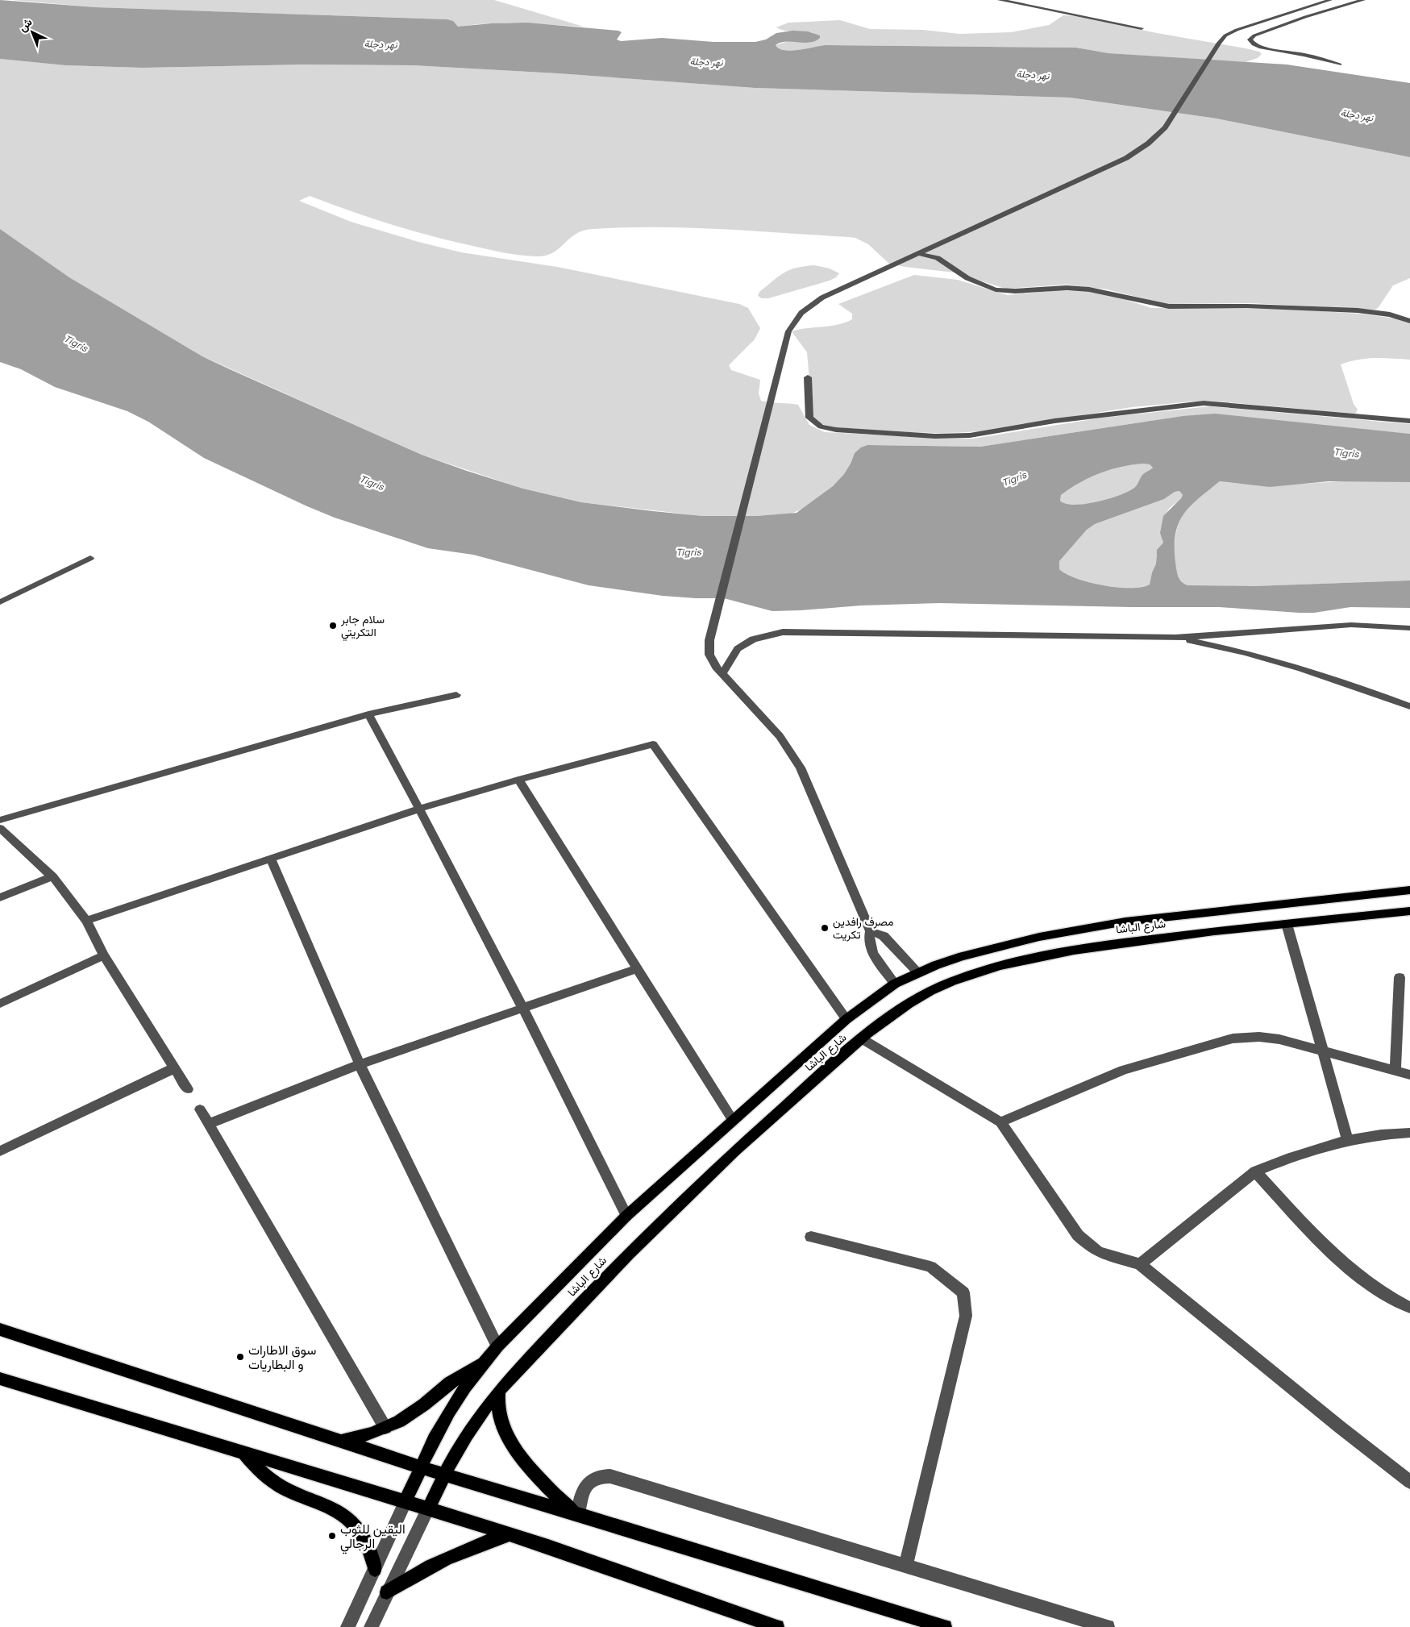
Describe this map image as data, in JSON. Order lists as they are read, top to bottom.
{
  "streets": {
    "main road": ["شارع الباشا"]
  },
  "water": ["نهر دجلة", "Tigris"],
  "places": [
    "سلام جابر التكريتي",
    "مصرف رافدين تكريت",
    "سوق الاطارات و البطاريات",
    "اليقين للثوب الرجالي"
  ],
  "north": "top left"
}
